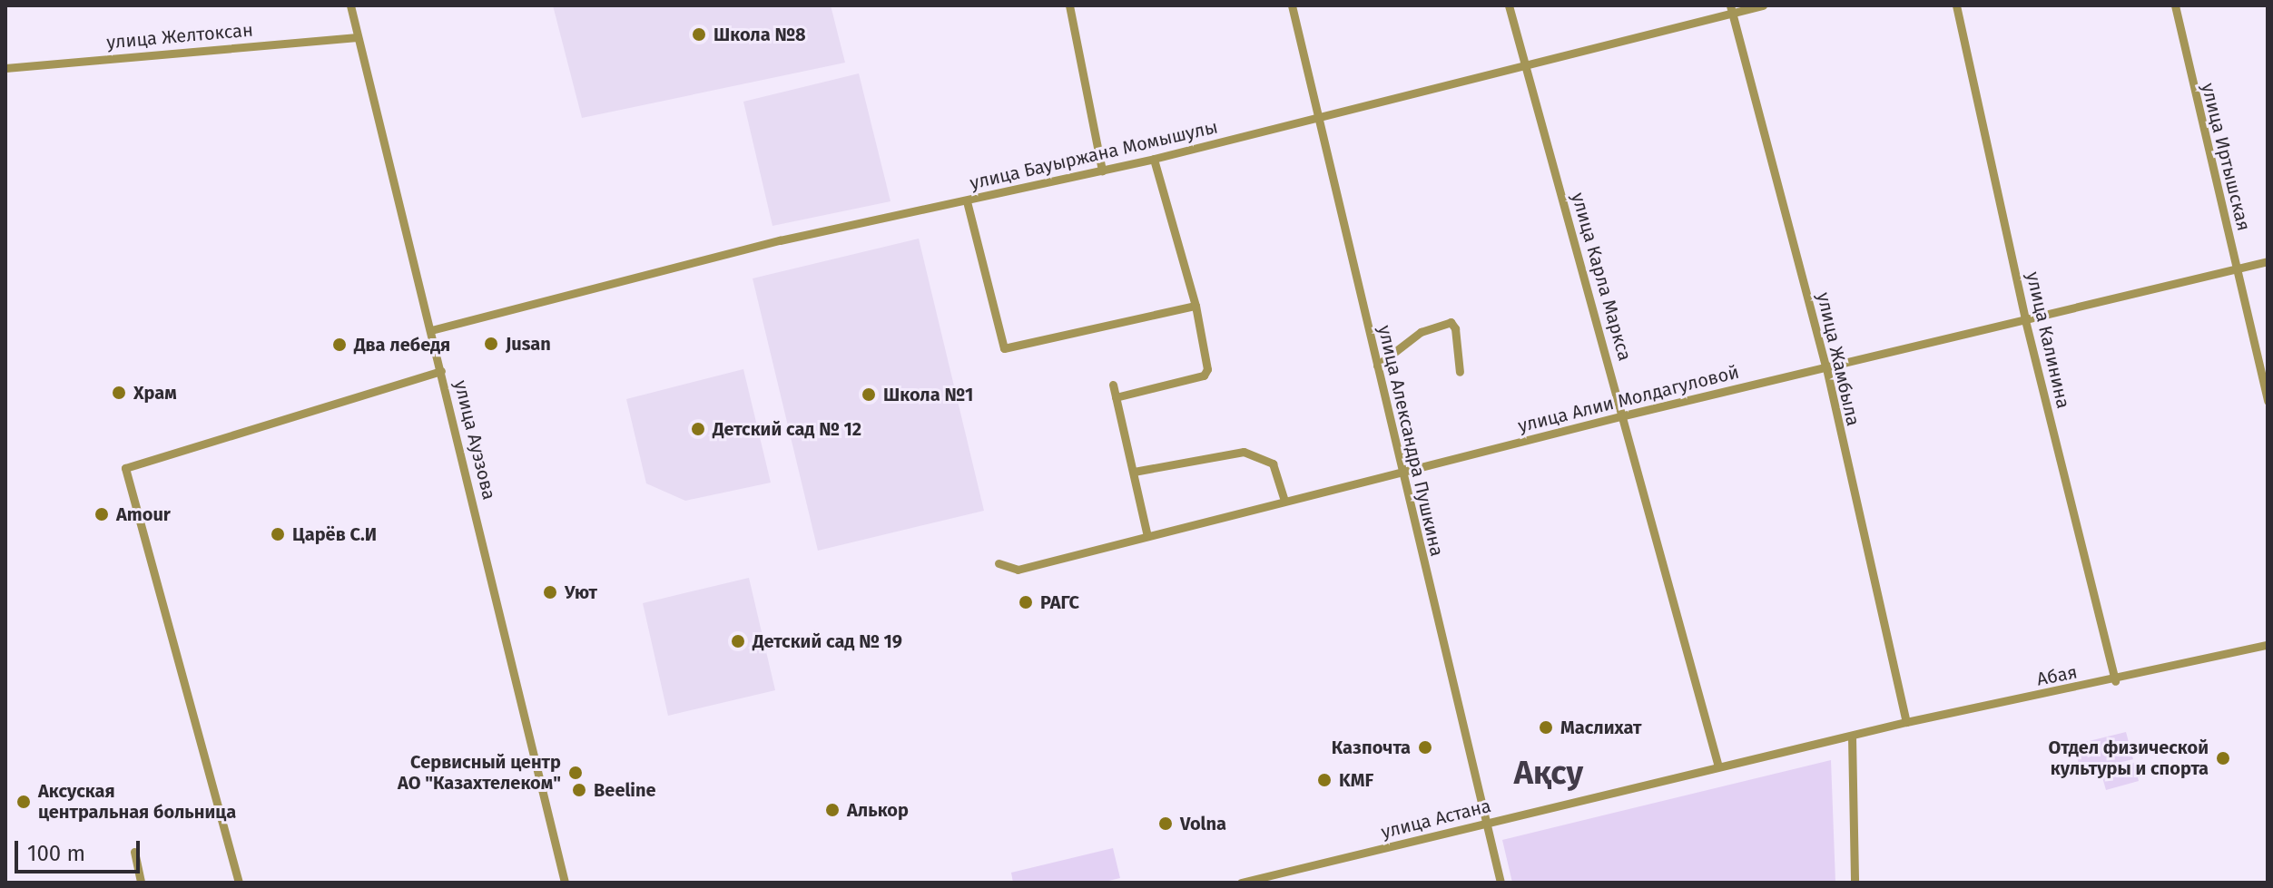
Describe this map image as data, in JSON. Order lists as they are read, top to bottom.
{
  "streets": {
    "street": [
      "улица Желтоксан",
      "улица Бауыржана Момышулы",
      "улица Иртышская",
      "улица Карла Маркса",
      "улица Калинина",
      "улица Жамбыла",
      "улица Алии Молдагуловой",
      "улица Ауэзова",
      "улица Александра Пушкина",
      "Абая",
      "улица Астана"
    ]
  },
  "crossings": [
    ["улица Желтоксан", "улица Ауэзова"],
    ["улица Бауыржана Момышулы", "улица Карла Маркса"],
    ["улица Бауыржана Момышулы", "улица Жамбыла"],
    ["улица Бауыржана Момышулы", "улица Ауэзова"],
    ["улица Бауыржана Момышулы", "улица Александра Пушкина"],
    ["улица Иртышская", "улица Алии Молдагуловой"],
    ["улица Карла Маркса", "улица Алии Молдагуловой"],
    ["улица Карла Маркса", "улица Астана"],
    ["улица Калинина", "улица Алии Молдагуловой"],
    ["улица Калинина", "Абая"],
    ["улица Жамбыла", "улица Алии Молдагуловой"],
    ["улица Жамбыла", "Абая"],
    ["улица Алии Молдагуловой", "улица Александра Пушкина"],
    ["улица Александра Пушкина", "улица Астана"],
    ["Абая", "улица Астана"]
  ],
  "districts": ["Ақсу"],
  "places": [
    "Школа №8",
    "Jusan",
    "Два лебедя",
    "Храм",
    "Школа №1",
    "Детский сад № 12",
    "Amour",
    "Царёв С.И",
    "Уют",
    "РАГС",
    "Детский сад № 19",
    "Маслихат",
    "Казпочта",
    "Отдел физической культуры и спорта",
    "Сервисный центр АО \"Казахтелеком\"",
    "KMF",
    "Beeline",
    "Аксуская центральная больница",
    "Алькор",
    "Volna"
  ],
  "scale_bar": "100 m"
}
